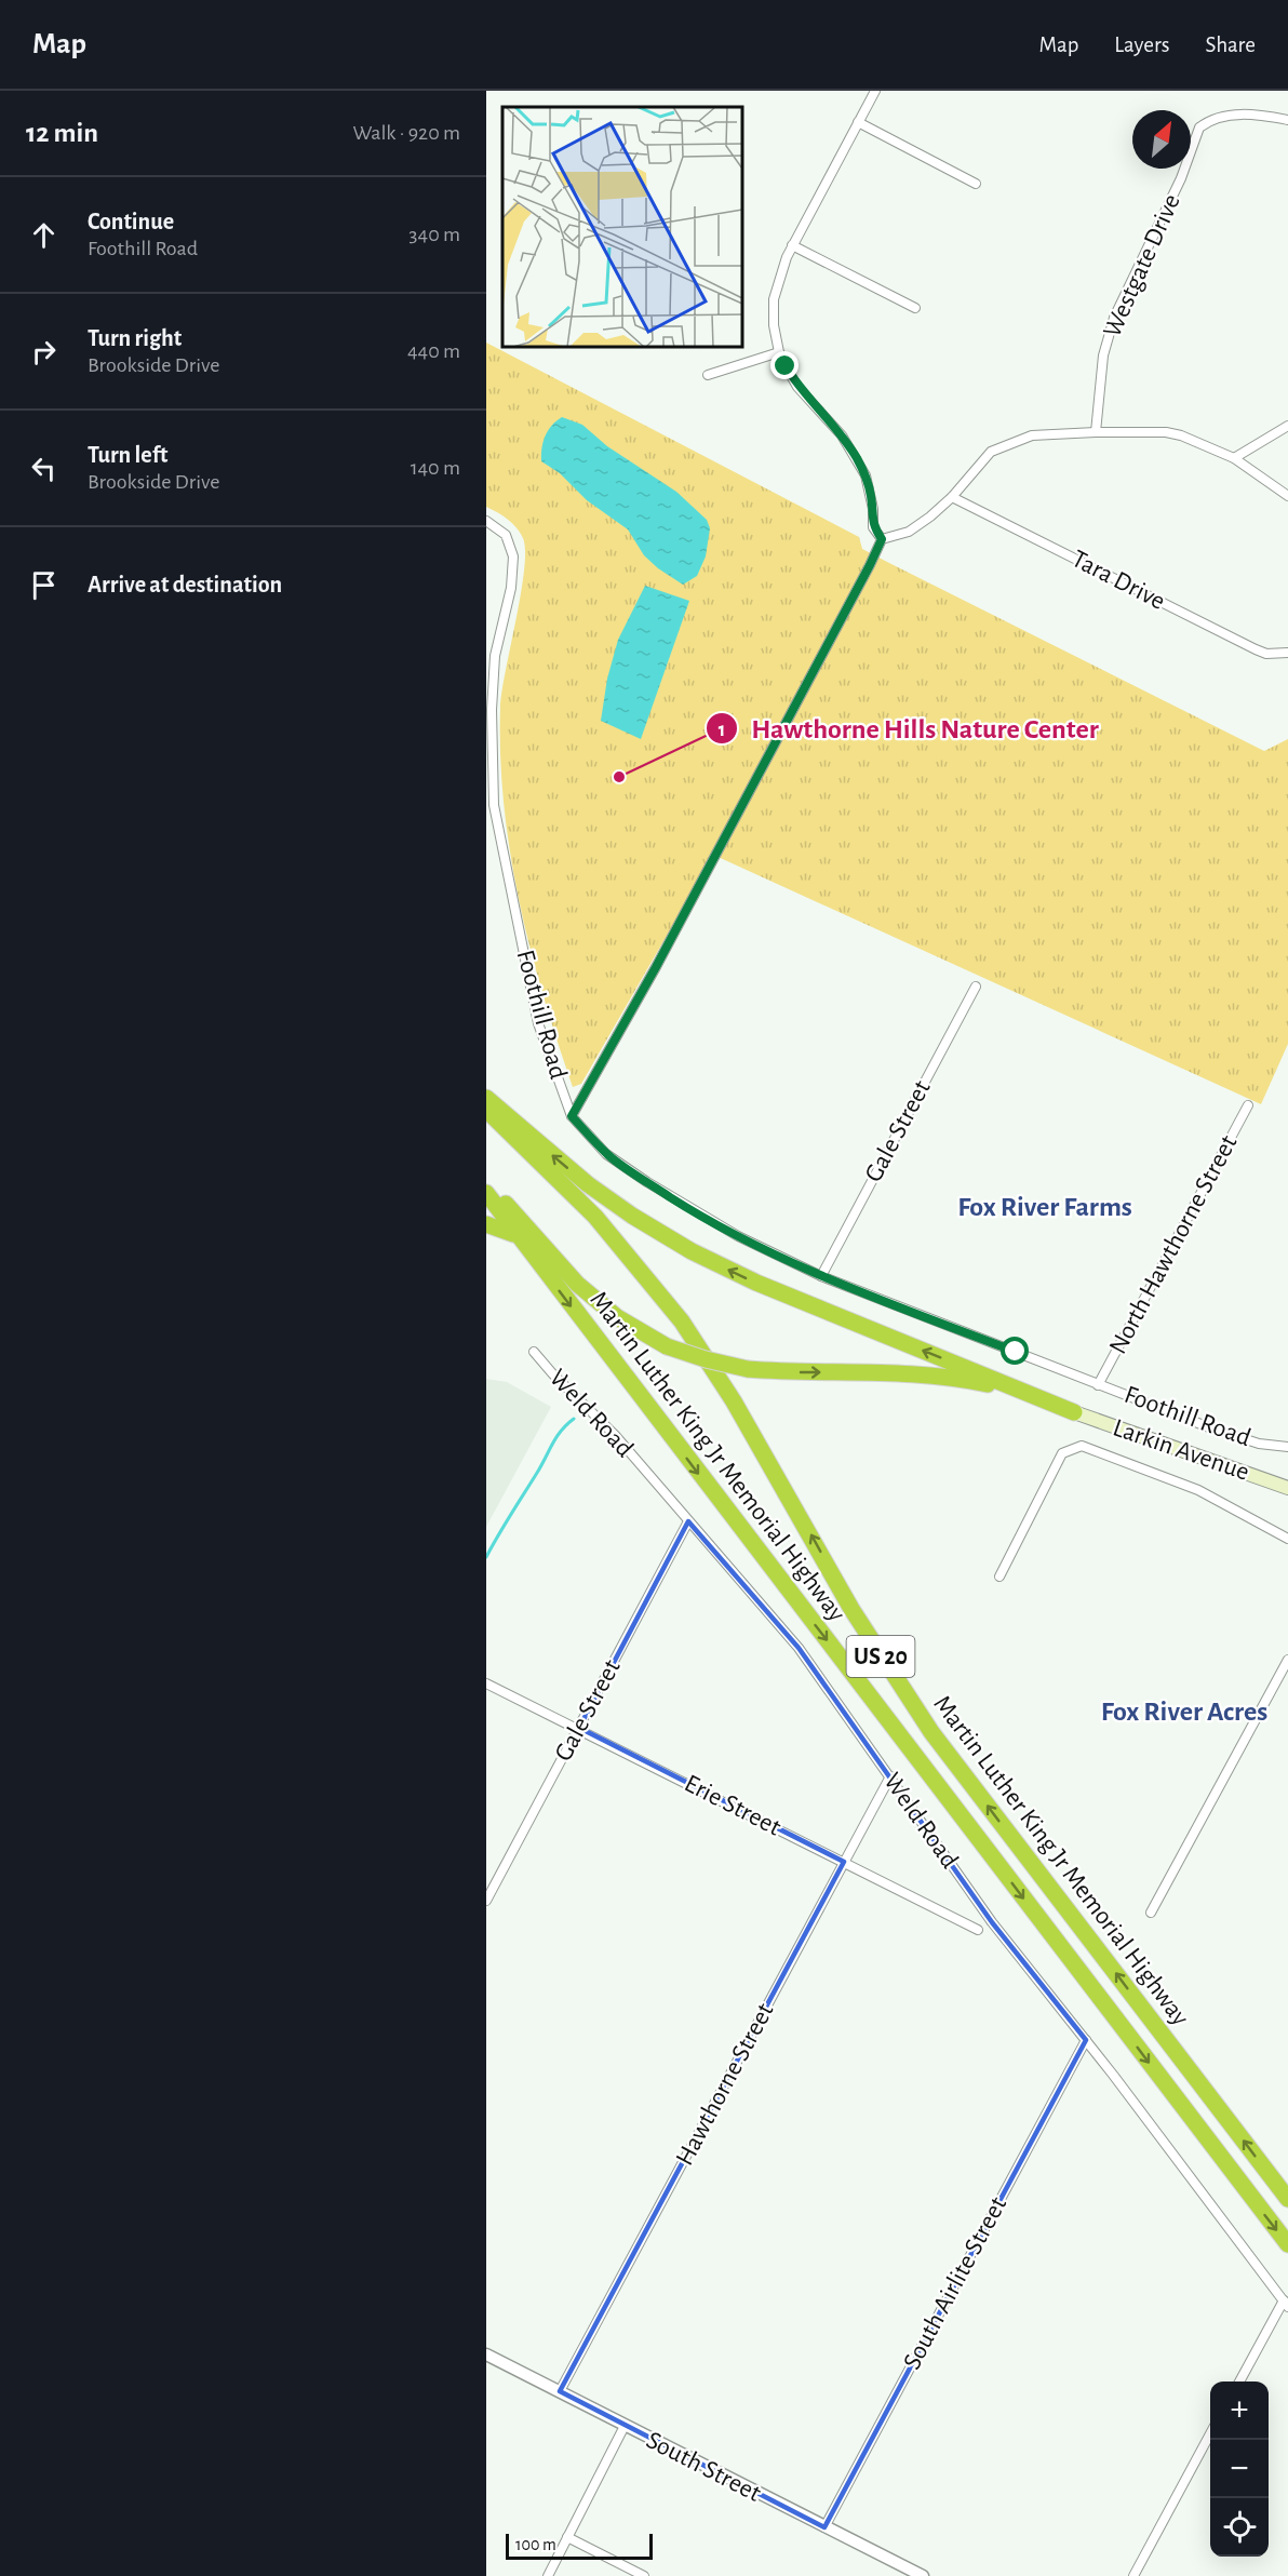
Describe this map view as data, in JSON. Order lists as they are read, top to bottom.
{
  "streets": {
    "highway": ["Martin Luther King Jr Memorial Highway", "US 20"],
    "main road": ["Larkin Avenue"],
    "street": [
      "Westgate Drive",
      "Tara Drive",
      "Foothill Road",
      "Gale Street",
      "North Hawthorne Street",
      "Weld Road",
      "Erie Street",
      "Hawthorne Street",
      "South Airlite Street",
      "South Street"
    ]
  },
  "crossings": [
    ["Foothill Road", "Gale Street"],
    ["Foothill Road", "North Hawthorne Street"],
    ["Gale Street", "Weld Road"],
    ["Gale Street", "Erie Street"],
    ["Weld Road", "Hawthorne Street"],
    ["Weld Road", "South Airlite Street"],
    ["Erie Street", "Hawthorne Street"],
    ["Hawthorne Street", "South Street"],
    ["South Airlite Street", "South Street"]
  ],
  "districts": ["Fox River Farms", "Fox River Acres"],
  "places": ["Hawthorne Hills Nature Center"],
  "scale_bar": "100 m",
  "north": "top right",
  "page": {
    "header": "Map",
    "nav": ["Map", "Layers", "Share"],
    "heading": ["12 min", "Walk · 920 m"],
    "list": [
      ["Continue", "Foothill Road", "340 m"],
      ["Turn right", "Brookside Drive", "440 m"],
      ["Turn left", "Brookside Drive", "140 m"],
      "Arrive at destination"
    ],
    "map_buttons": ["+", "−"],
    "scale": "100 m"
  }
}
